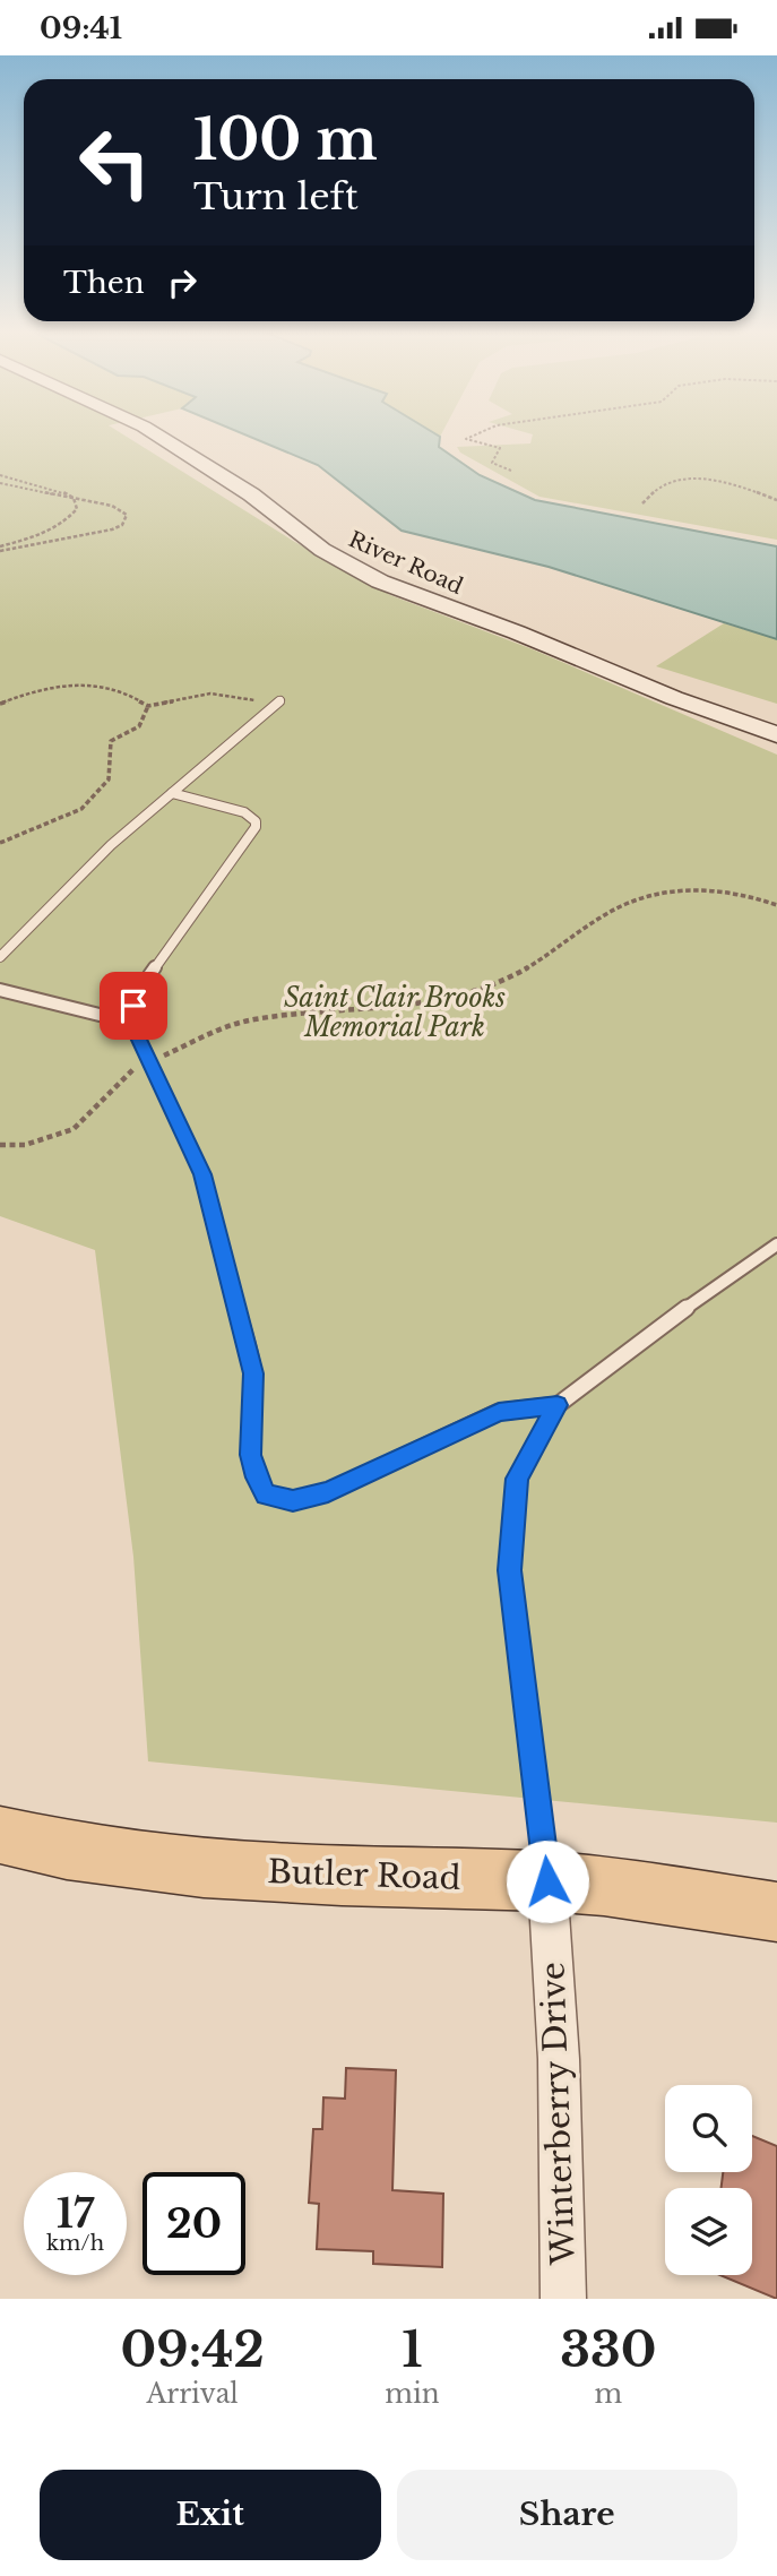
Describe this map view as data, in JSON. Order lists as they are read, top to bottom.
{
  "streets": {
    "main road": ["Butler Road"],
    "street": ["River Road", "Winterberry Drive"]
  },
  "crossings": [
    ["Butler Road", "Winterberry Drive"]
  ],
  "parks": ["Saint Clair Brooks Memorial Park"],
  "page": {
    "status": "09:41",
    "turn": ["100 m", "Turn left"],
    "then": "Then",
    "speed": "17 km/h",
    "limit": "20",
    "eta": [
      "09:42",
      "Arrival",
      "1",
      "min",
      "330",
      "m"
    ],
    "buttons": ["Exit", "Share"]
  }
}
